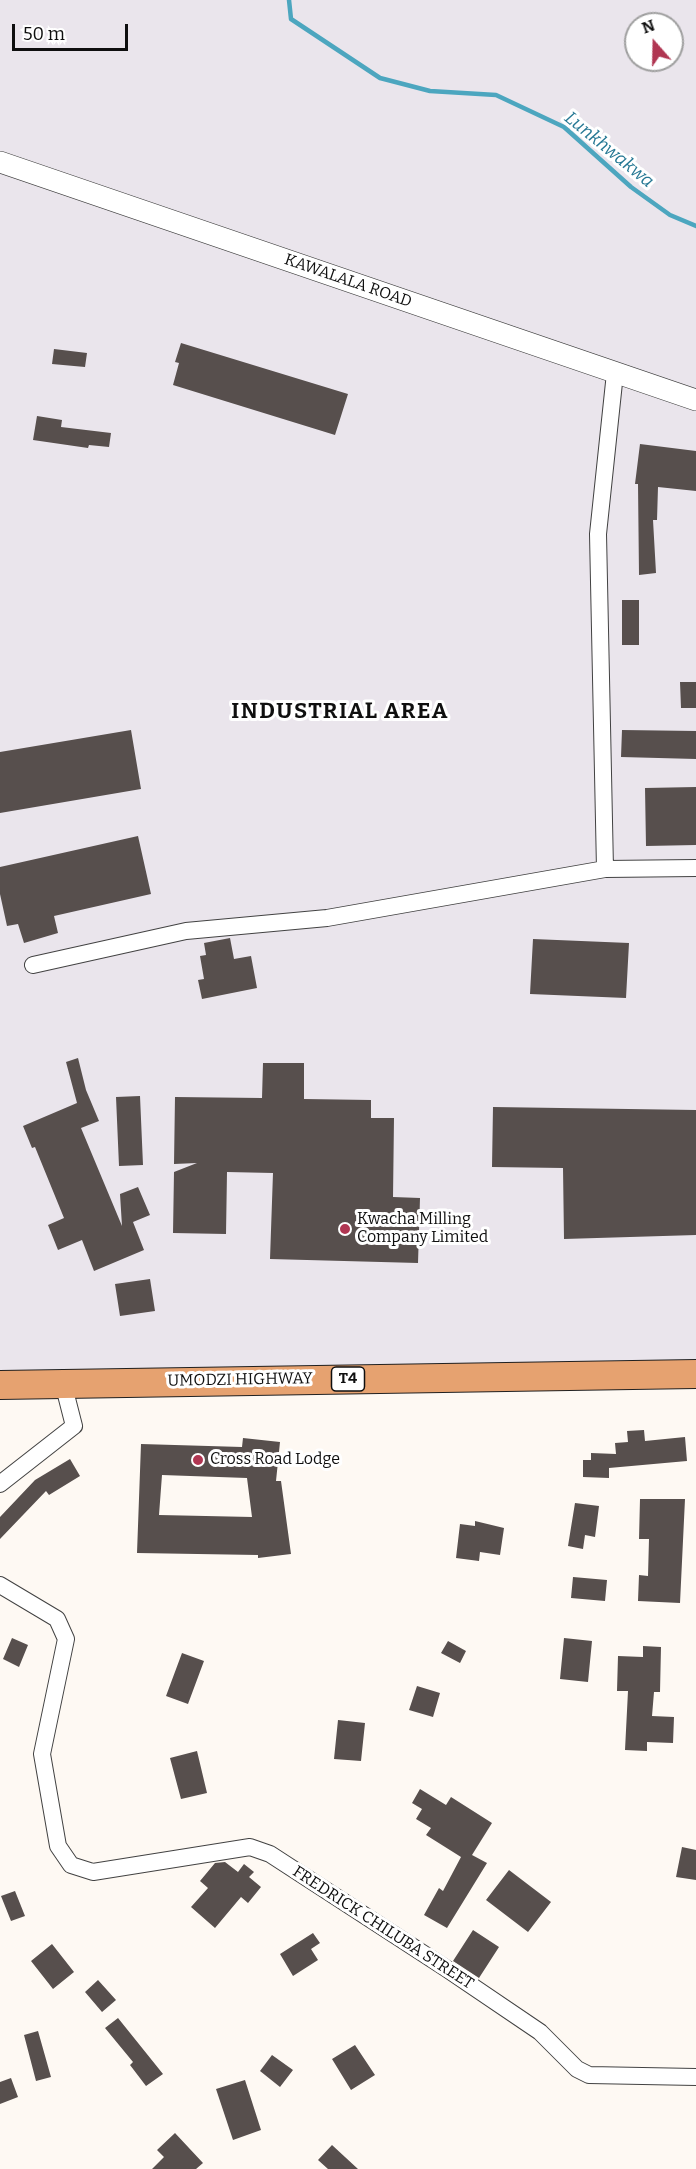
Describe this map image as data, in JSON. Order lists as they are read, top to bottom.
{
  "streets": {
    "highway": ["T4", "UMODZI HIGHWAY"],
    "street": ["KAWALALA ROAD", "FREDRICK CHILUBA STREET"]
  },
  "districts": ["INDUSTRIAL AREA"],
  "water": ["Lunkhwakwa"],
  "places": ["Kwacha Milling Company Limited", "Cross Road Lodge"],
  "scale_bar": "50 m",
  "north": "top"
}
